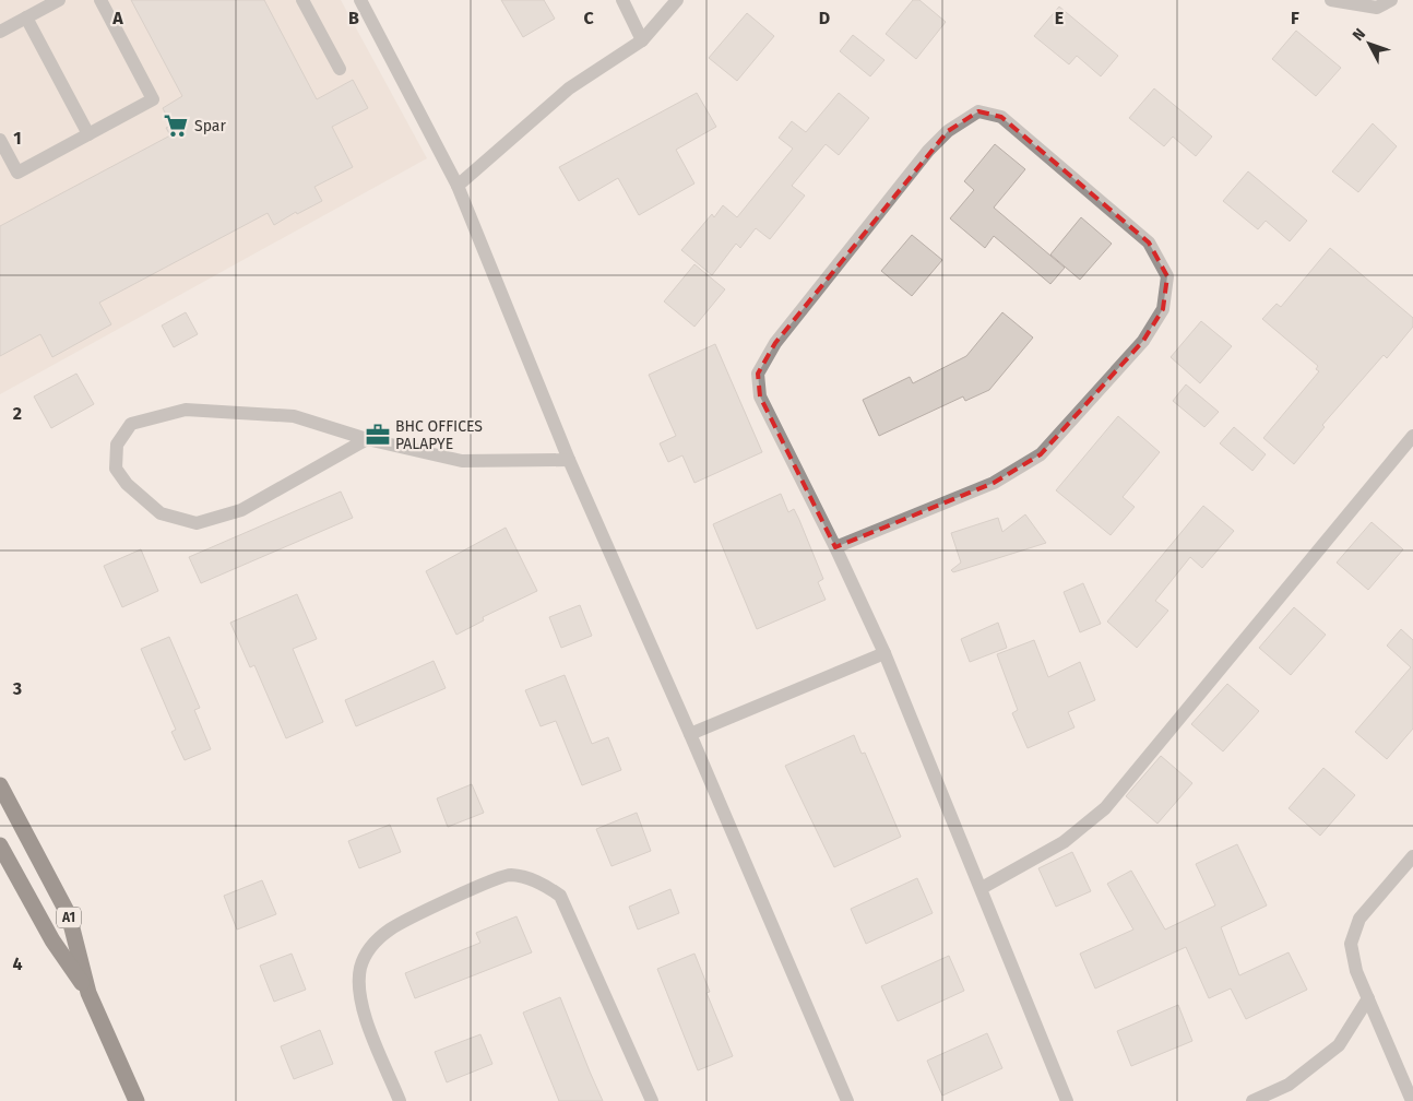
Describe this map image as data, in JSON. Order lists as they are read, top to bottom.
{
  "streets": {
    "highway": ["A1"]
  },
  "places": {
    "supermarket": ["Spar"],
    "office": ["BHC OFFICES PALAPYE"]
  },
  "north": "top left",
  "grid": {
    "columns": [
      "A",
      "B",
      "C",
      "D",
      "E",
      "F"
    ],
    "rows": [
      "1",
      "2",
      "3",
      "4"
    ]
  }
}
